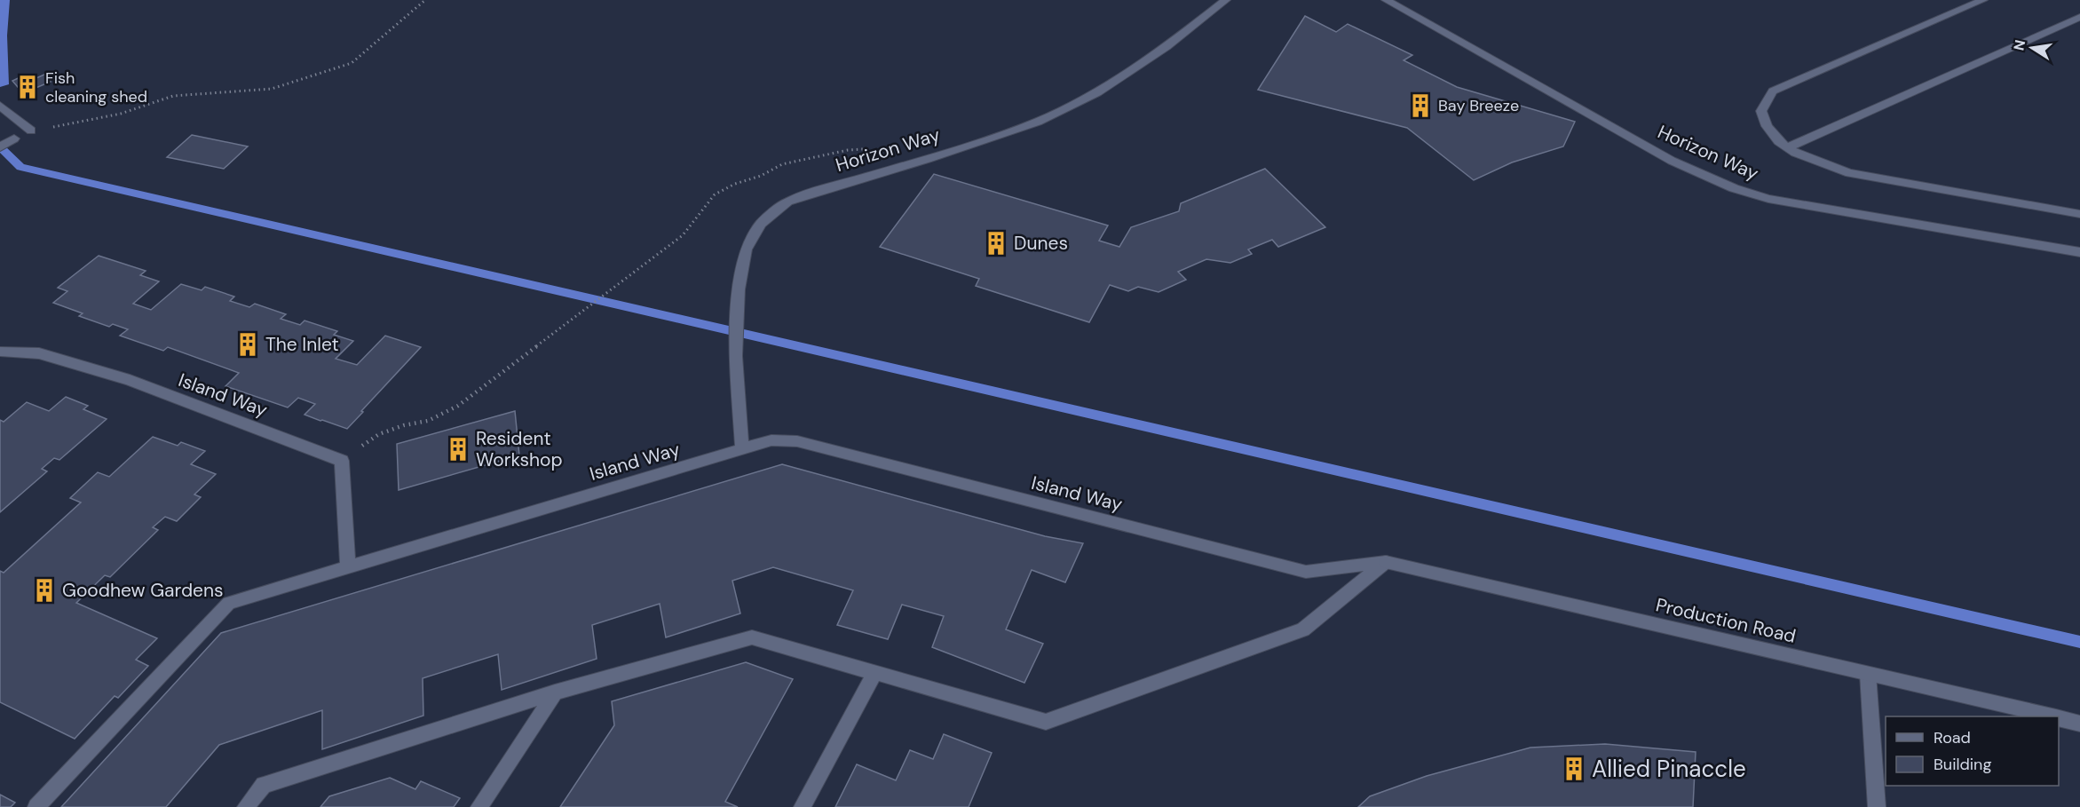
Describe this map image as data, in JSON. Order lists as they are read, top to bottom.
{
  "streets": {
    "street": ["Horizon Way", "Island Way", "Production Road"]
  },
  "crossings": [
    ["Horizon Way", "Island Way"],
    ["Island Way", "Production Road"]
  ],
  "places": {
    "building": [
      "Fish cleaning shed",
      "Bay Breeze",
      "Dunes",
      "The Inlet",
      "Resident Workshop",
      "Goodhew Gardens",
      "Allied Pinaccle"
    ]
  },
  "legend": ["Road", "Building"],
  "north": "left"
}
